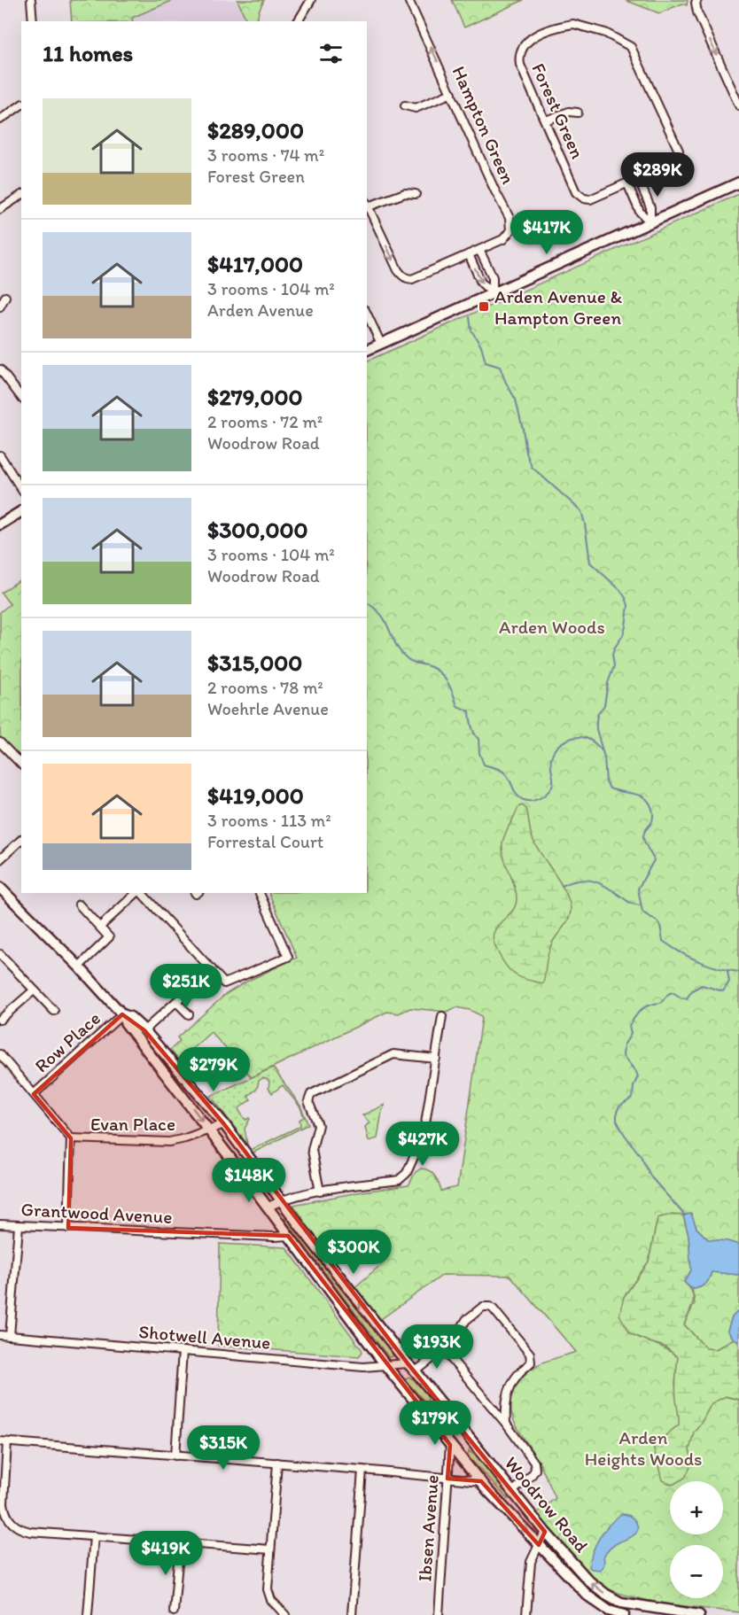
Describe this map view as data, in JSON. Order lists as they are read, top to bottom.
{
  "streets": {
    "street": [
      "Forest Green",
      "Hampton Green",
      "Row Place",
      "Evan Place",
      "Grantwood Avenue",
      "Shotwell Avenue",
      "Woodrow Road",
      "Ibsen Avenue"
    ]
  },
  "crossings": [
    ["Row Place", "Woodrow Road"],
    ["Evan Place", "Woodrow Road"],
    ["Grantwood Avenue", "Woodrow Road"],
    ["Shotwell Avenue", "Woodrow Road"],
    ["Woodrow Road", "Ibsen Avenue"]
  ],
  "parks": ["Arden Woods", "Arden Heights Woods"],
  "places": {
    "transit": ["Arden Avenue & Hampton Green"]
  },
  "page": {
    "heading": "11 homes",
    "list": [
      {
        "name": "$289,000",
        "note": "3 rooms · 74 m² · Forest Green"
      },
      {
        "name": "$417,000",
        "note": "3 rooms · 104 m² · Arden Avenue"
      },
      {
        "name": "$279,000",
        "note": "2 rooms · 72 m² · Woodrow Road"
      },
      {
        "name": "$300,000",
        "note": "3 rooms · 104 m² · Woodrow Road"
      },
      {
        "name": "$315,000",
        "note": "2 rooms · 78 m² · Woehrle Avenue"
      },
      {
        "name": "$419,000",
        "note": "3 rooms · 113 m² · Forrestal Court"
      }
    ],
    "price": [
      "$289K",
      "$417K",
      "$251K",
      "$279K",
      "$427K",
      "$148K",
      "$300K",
      "$193K",
      "$179K",
      "$315K",
      "$419K"
    ],
    "map_buttons": ["+", "−"]
  }
}
